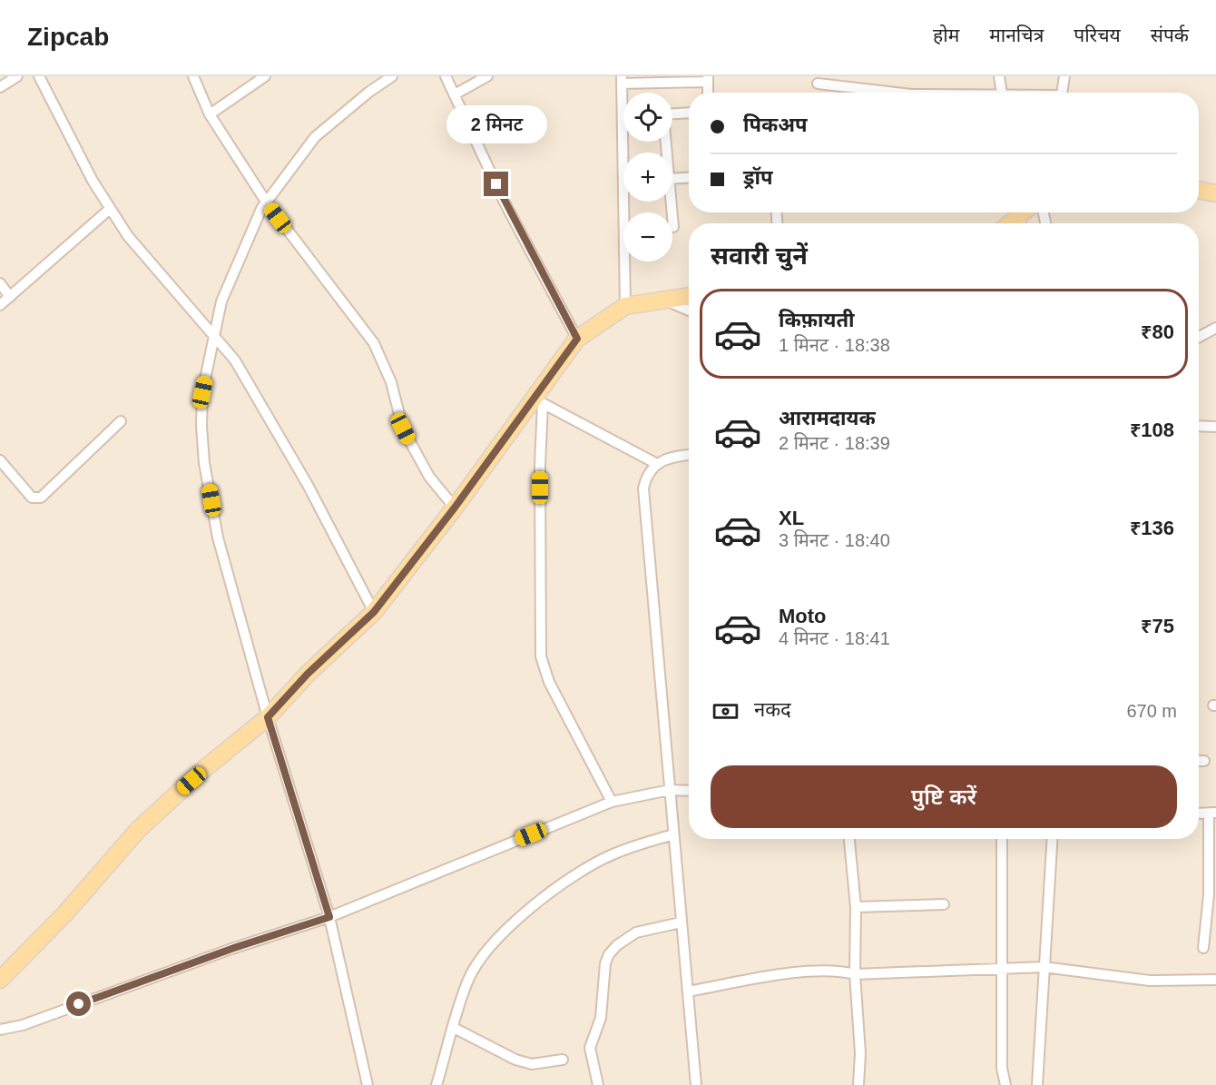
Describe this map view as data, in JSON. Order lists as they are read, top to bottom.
{
  "page": {
    "header": "Zipcab",
    "nav": [
      "होम",
      "मानचित्र",
      "परिचय",
      "संपर्क"
    ],
    "map_buttons": ["+", "−"],
    "banner": ["पिकअप", "ड्रॉप"],
    "bubble": "2 मिनट",
    "heading": "सवारी चुनें",
    "list": [
      {
        "name": "किफ़ायती",
        "note": "1 मिनट · 18:38",
        "value": "₹80"
      },
      {
        "name": "आरामदायक",
        "note": "2 मिनट · 18:39",
        "value": "₹108"
      },
      {
        "name": "XL",
        "note": "3 मिनट · 18:40",
        "value": "₹136"
      },
      {
        "name": "Moto",
        "note": "4 मिनट · 18:41",
        "value": "₹75"
      }
    ],
    "pay": ["नकद", "670 m"],
    "buttons": "पुष्टि करें"
  }
}
